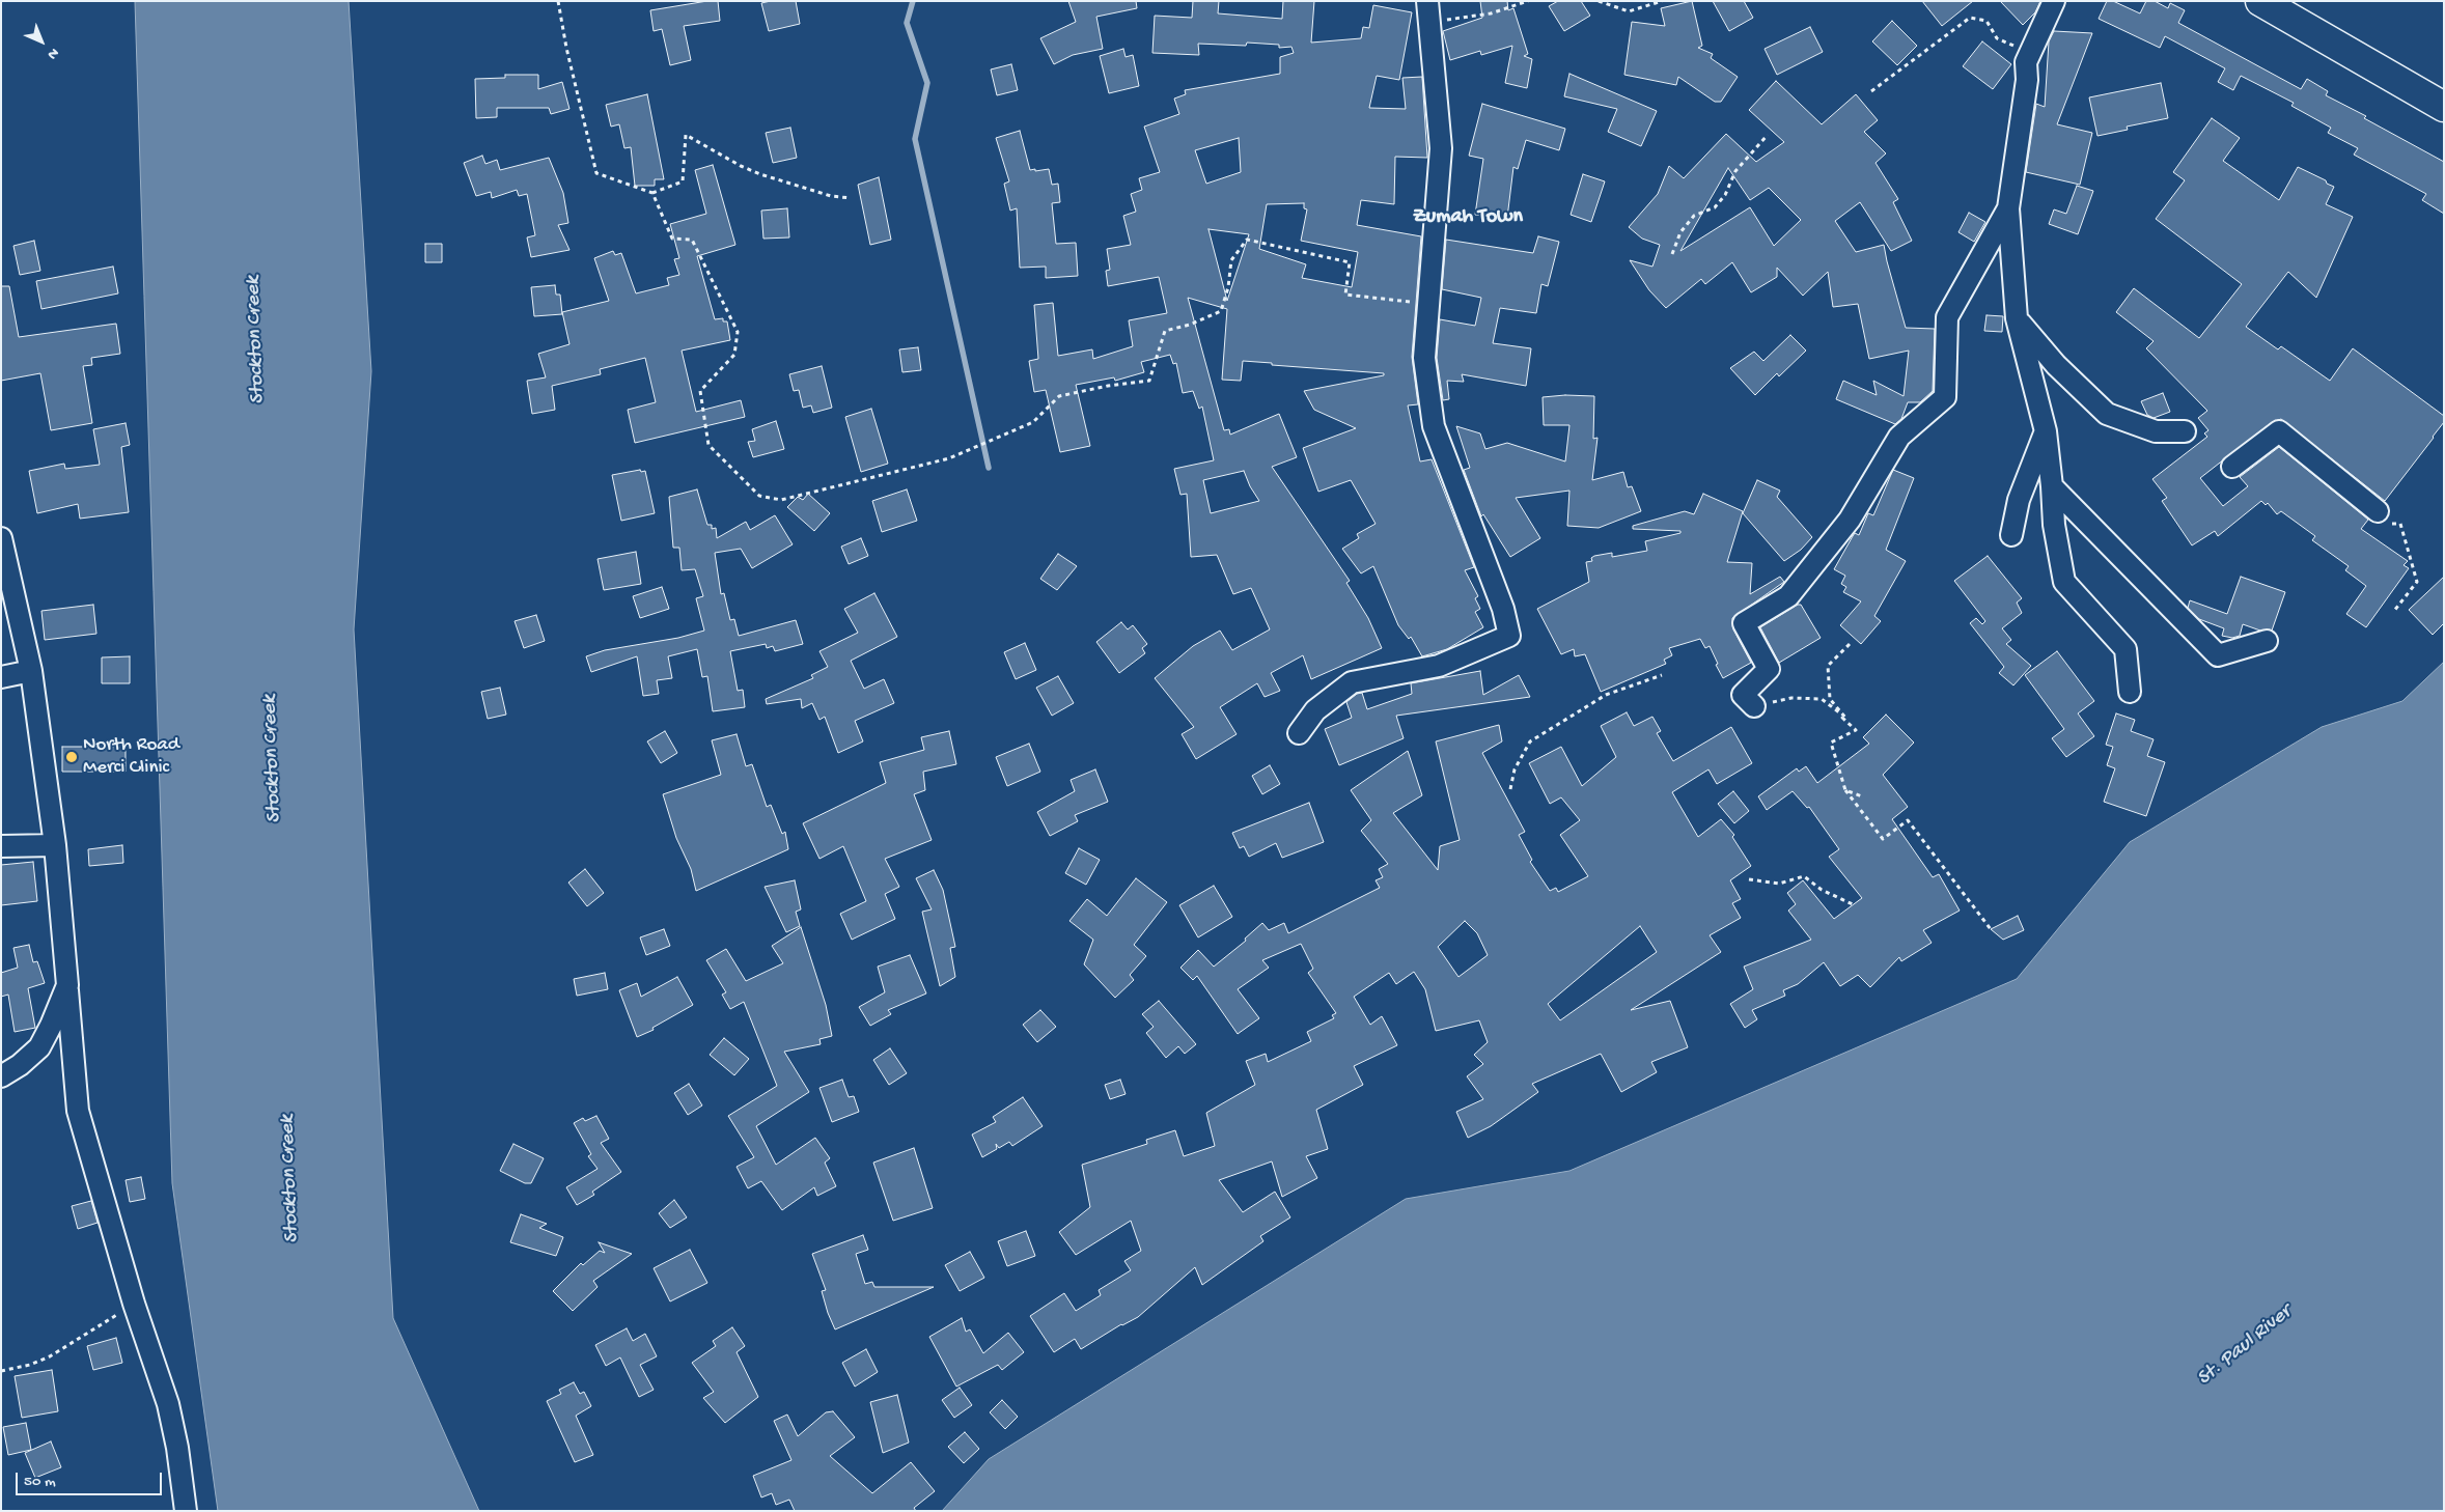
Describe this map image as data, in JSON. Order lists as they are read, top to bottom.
{
  "districts": ["Zumah Town"],
  "water": ["Stockton Creek", "St. Paul River"],
  "places": ["North Road Merci Clinic"],
  "scale_bar": "50 m",
  "north": "bottom right"
}
